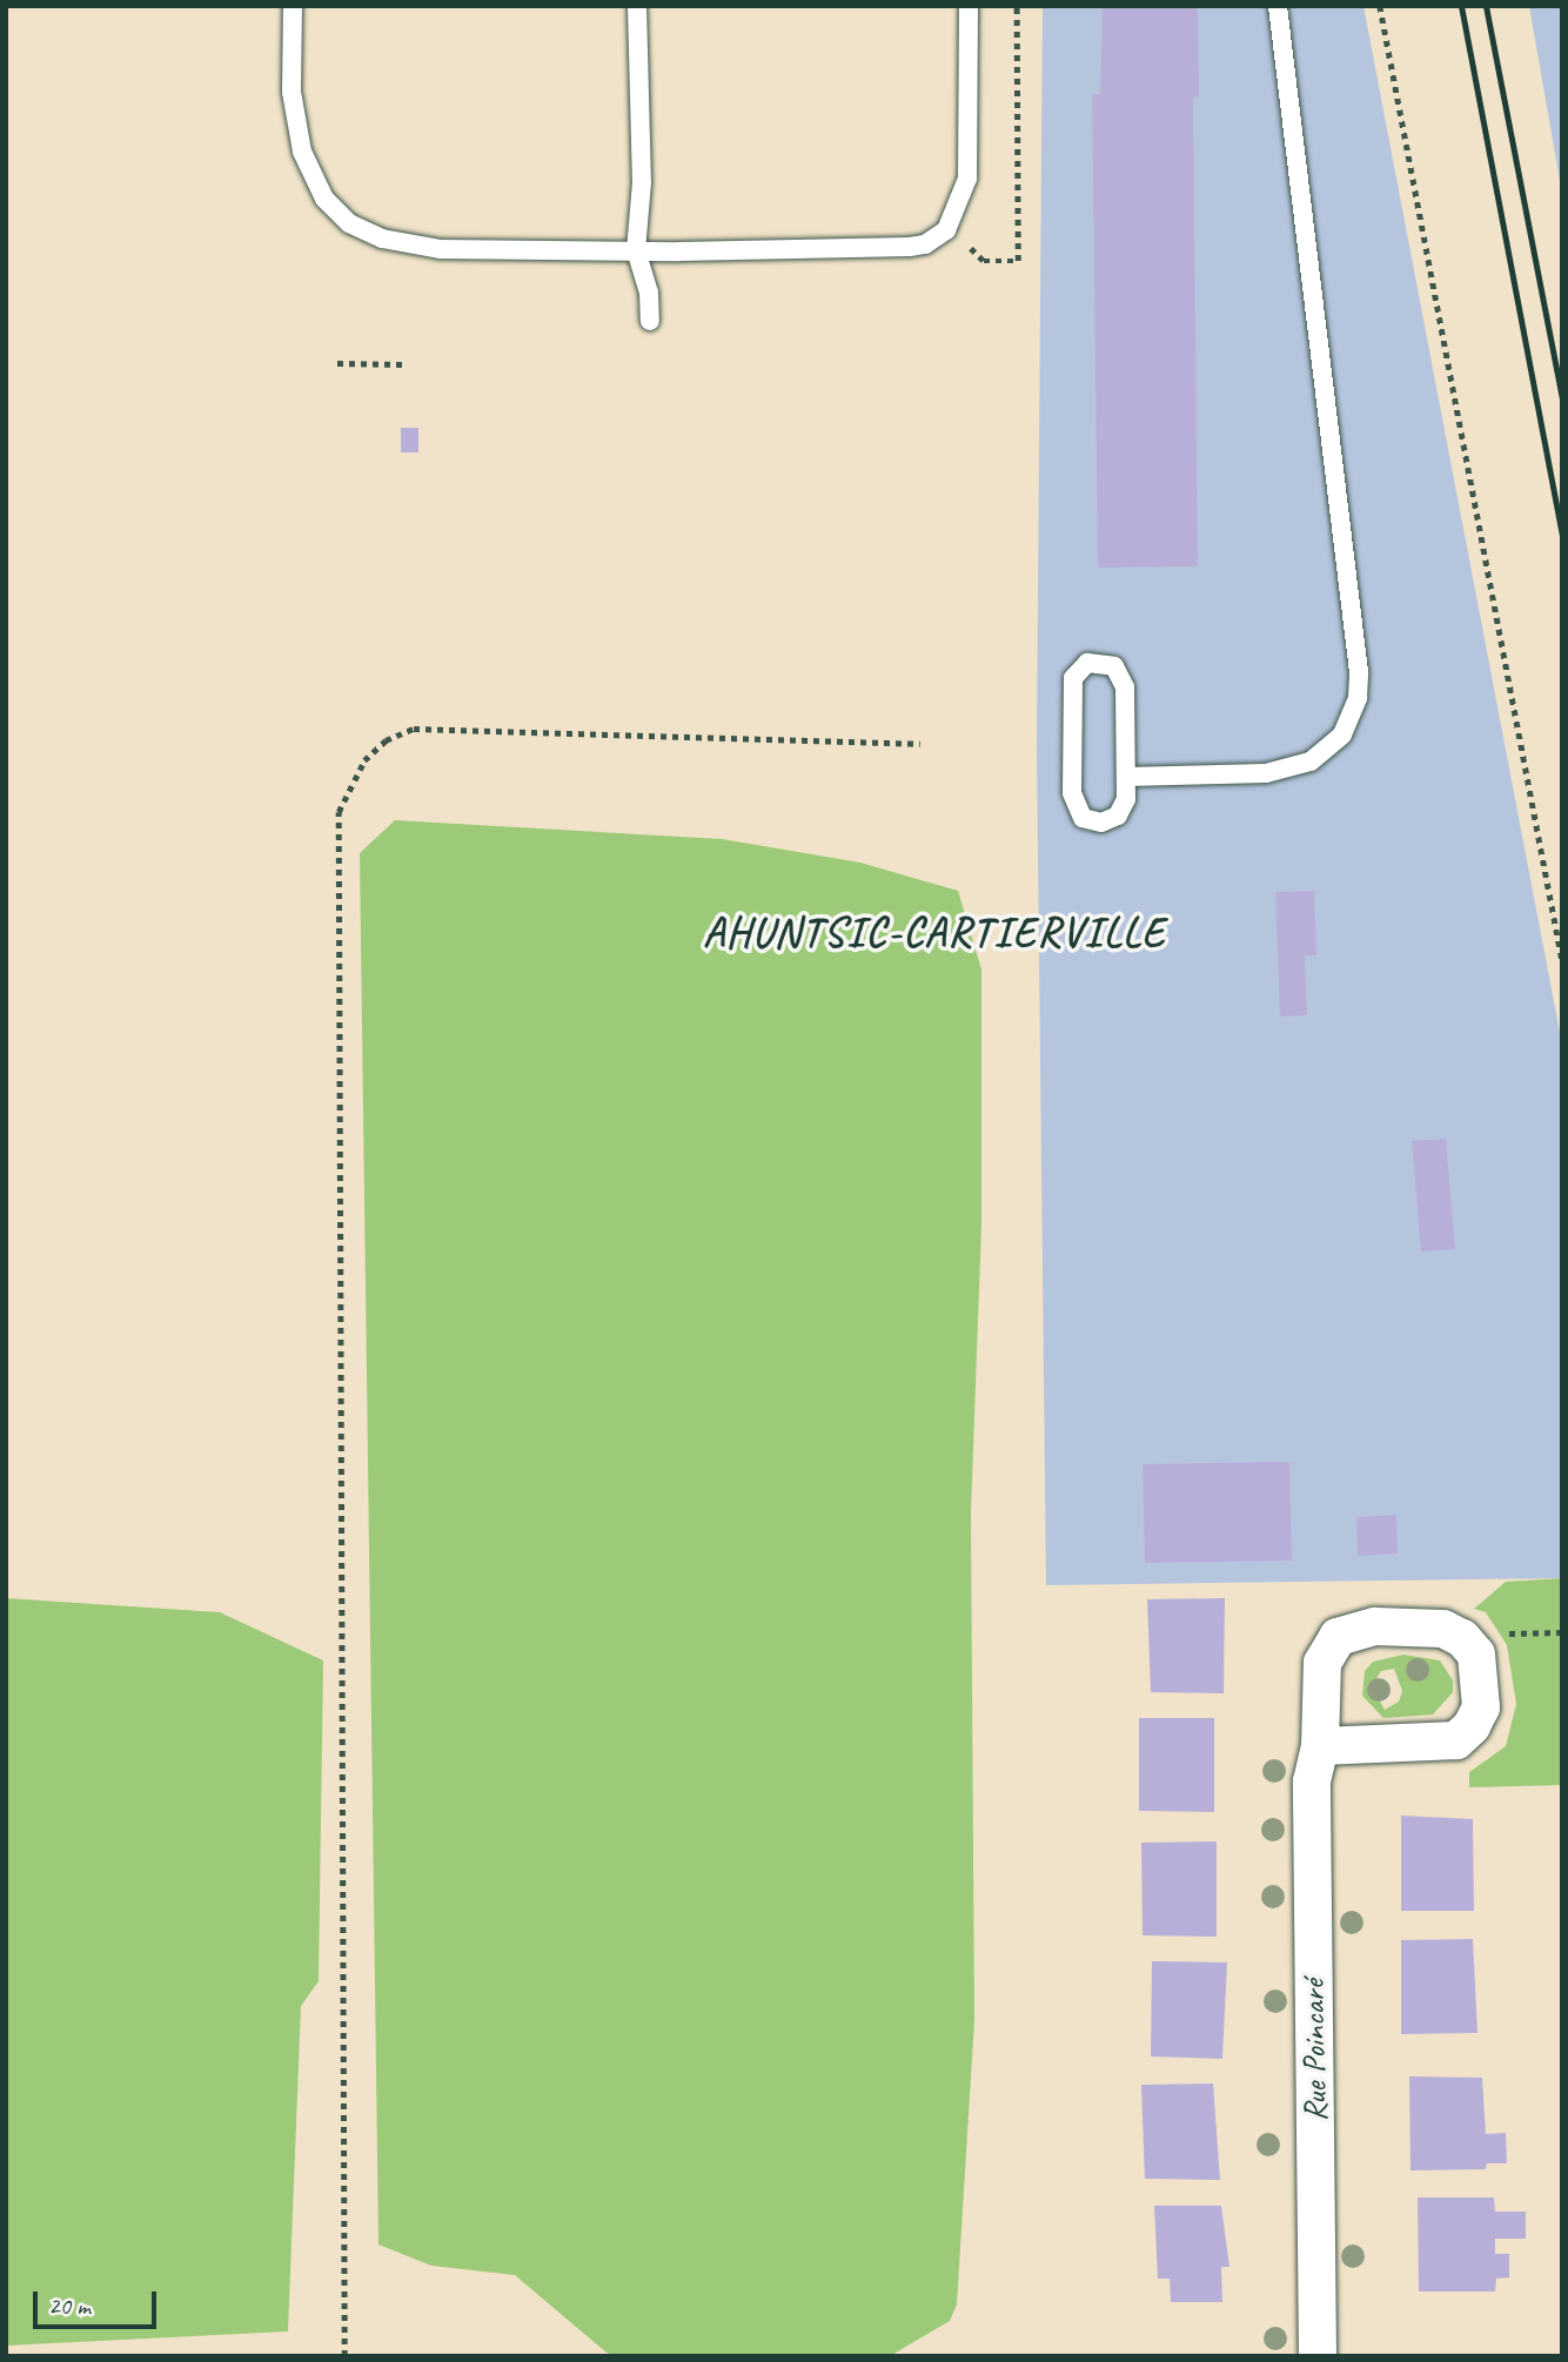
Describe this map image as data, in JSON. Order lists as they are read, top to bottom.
{
  "streets": {
    "street": ["Rue Poincaré"]
  },
  "districts": ["AHUNTSIC-CARTIERVILLE"],
  "scale_bar": "20 m"
}
